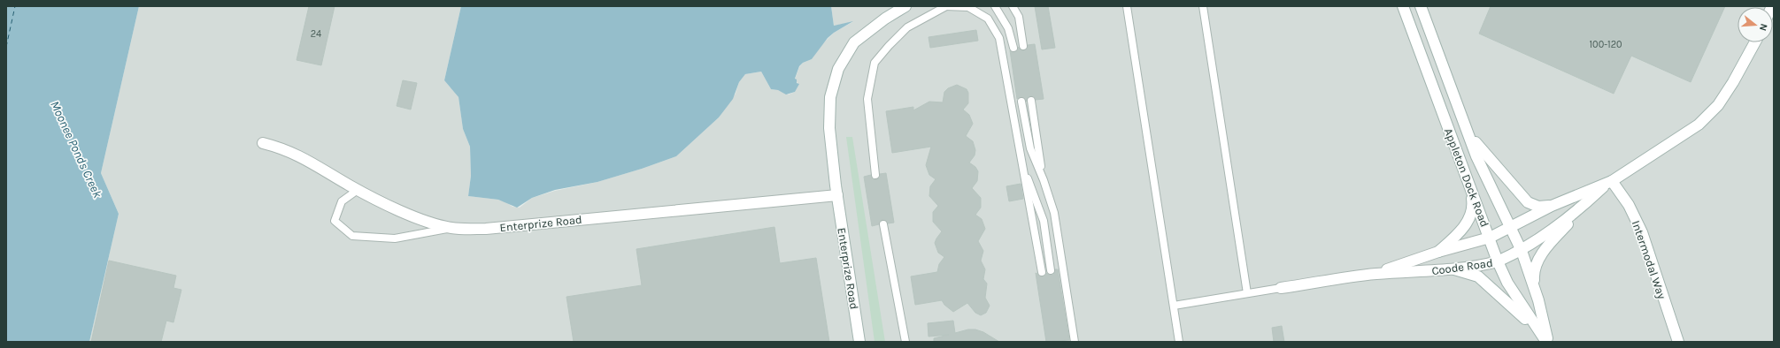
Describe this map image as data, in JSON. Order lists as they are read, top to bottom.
{
  "streets": {
    "street": [
      "Appleton Dock Road",
      "Enterprize Road",
      "Intermodal Way",
      "Coode Road"
    ]
  },
  "crossings": [
    ["Appleton Dock Road", "Coode Road"],
    ["Intermodal Way", "Coode Road"]
  ],
  "water": ["Moonee Ponds Creek"],
  "house_numbers": ["24", "100-120"],
  "north": "right"
}
